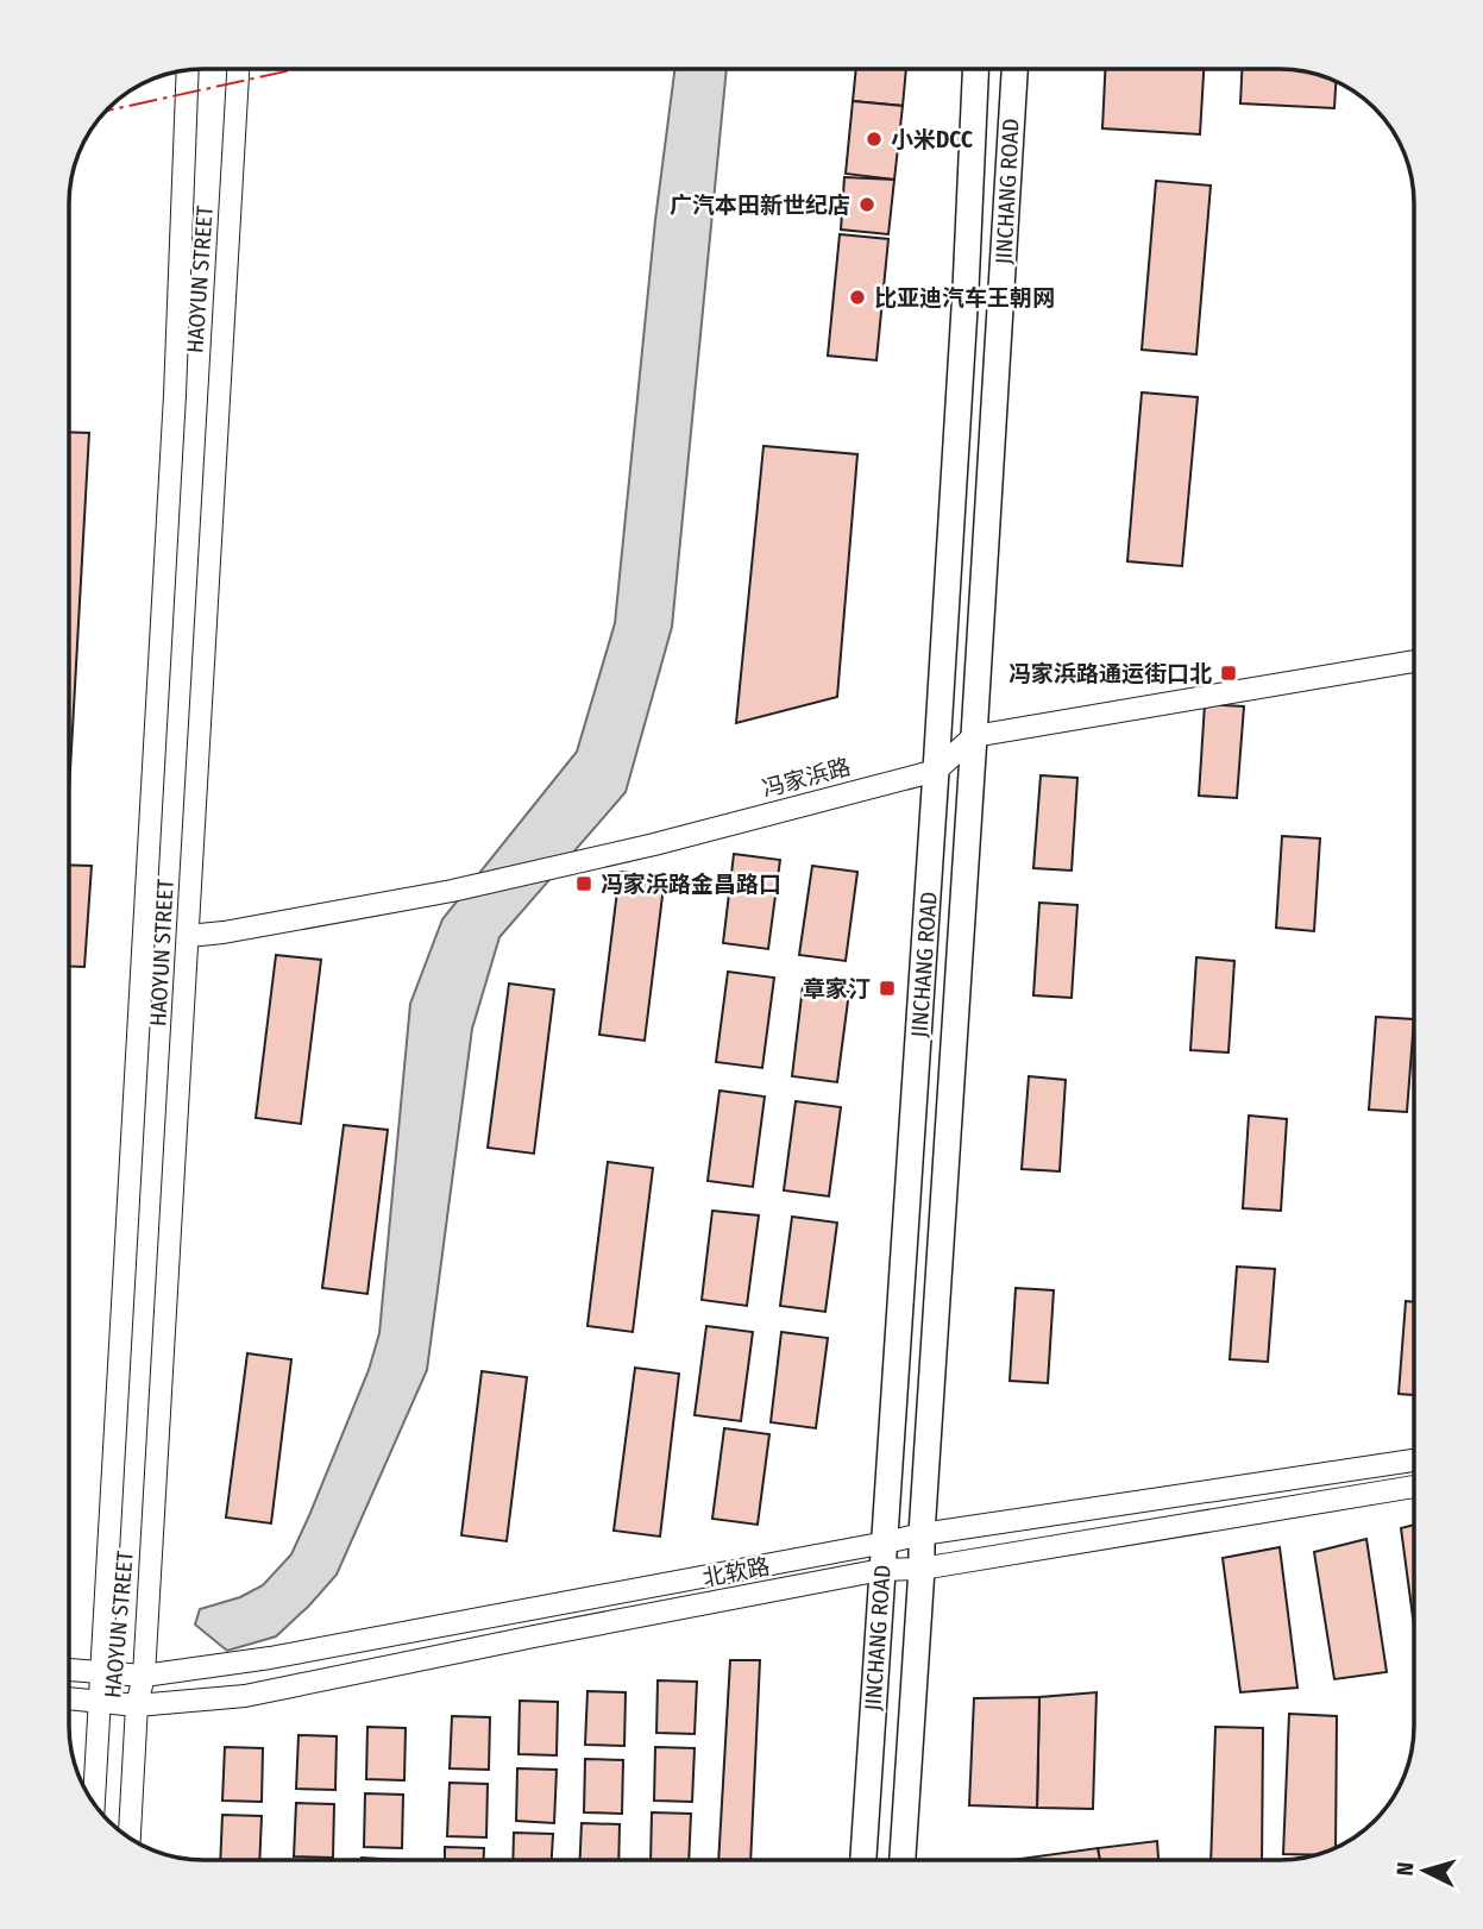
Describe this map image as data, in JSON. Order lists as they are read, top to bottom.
{
  "streets": {
    "main road": ["JINCHANG ROAD"],
    "street": ["HAOYUN STREET", "冯家浜路", "北软路"]
  },
  "crossings": [
    ["JINCHANG ROAD", "冯家浜路"],
    ["JINCHANG ROAD", "北软路"],
    ["HAOYUN STREET", "冯家浜路"],
    ["HAOYUN STREET", "北软路"]
  ],
  "places": {
    "other": ["小米DCC", "广汽本田新世纪店", "比亚迪汽车王朝网"],
    "transit": ["冯家浜路通运街口北", "冯家浜路金昌路口", "章家汀"]
  },
  "north": "left"
}
